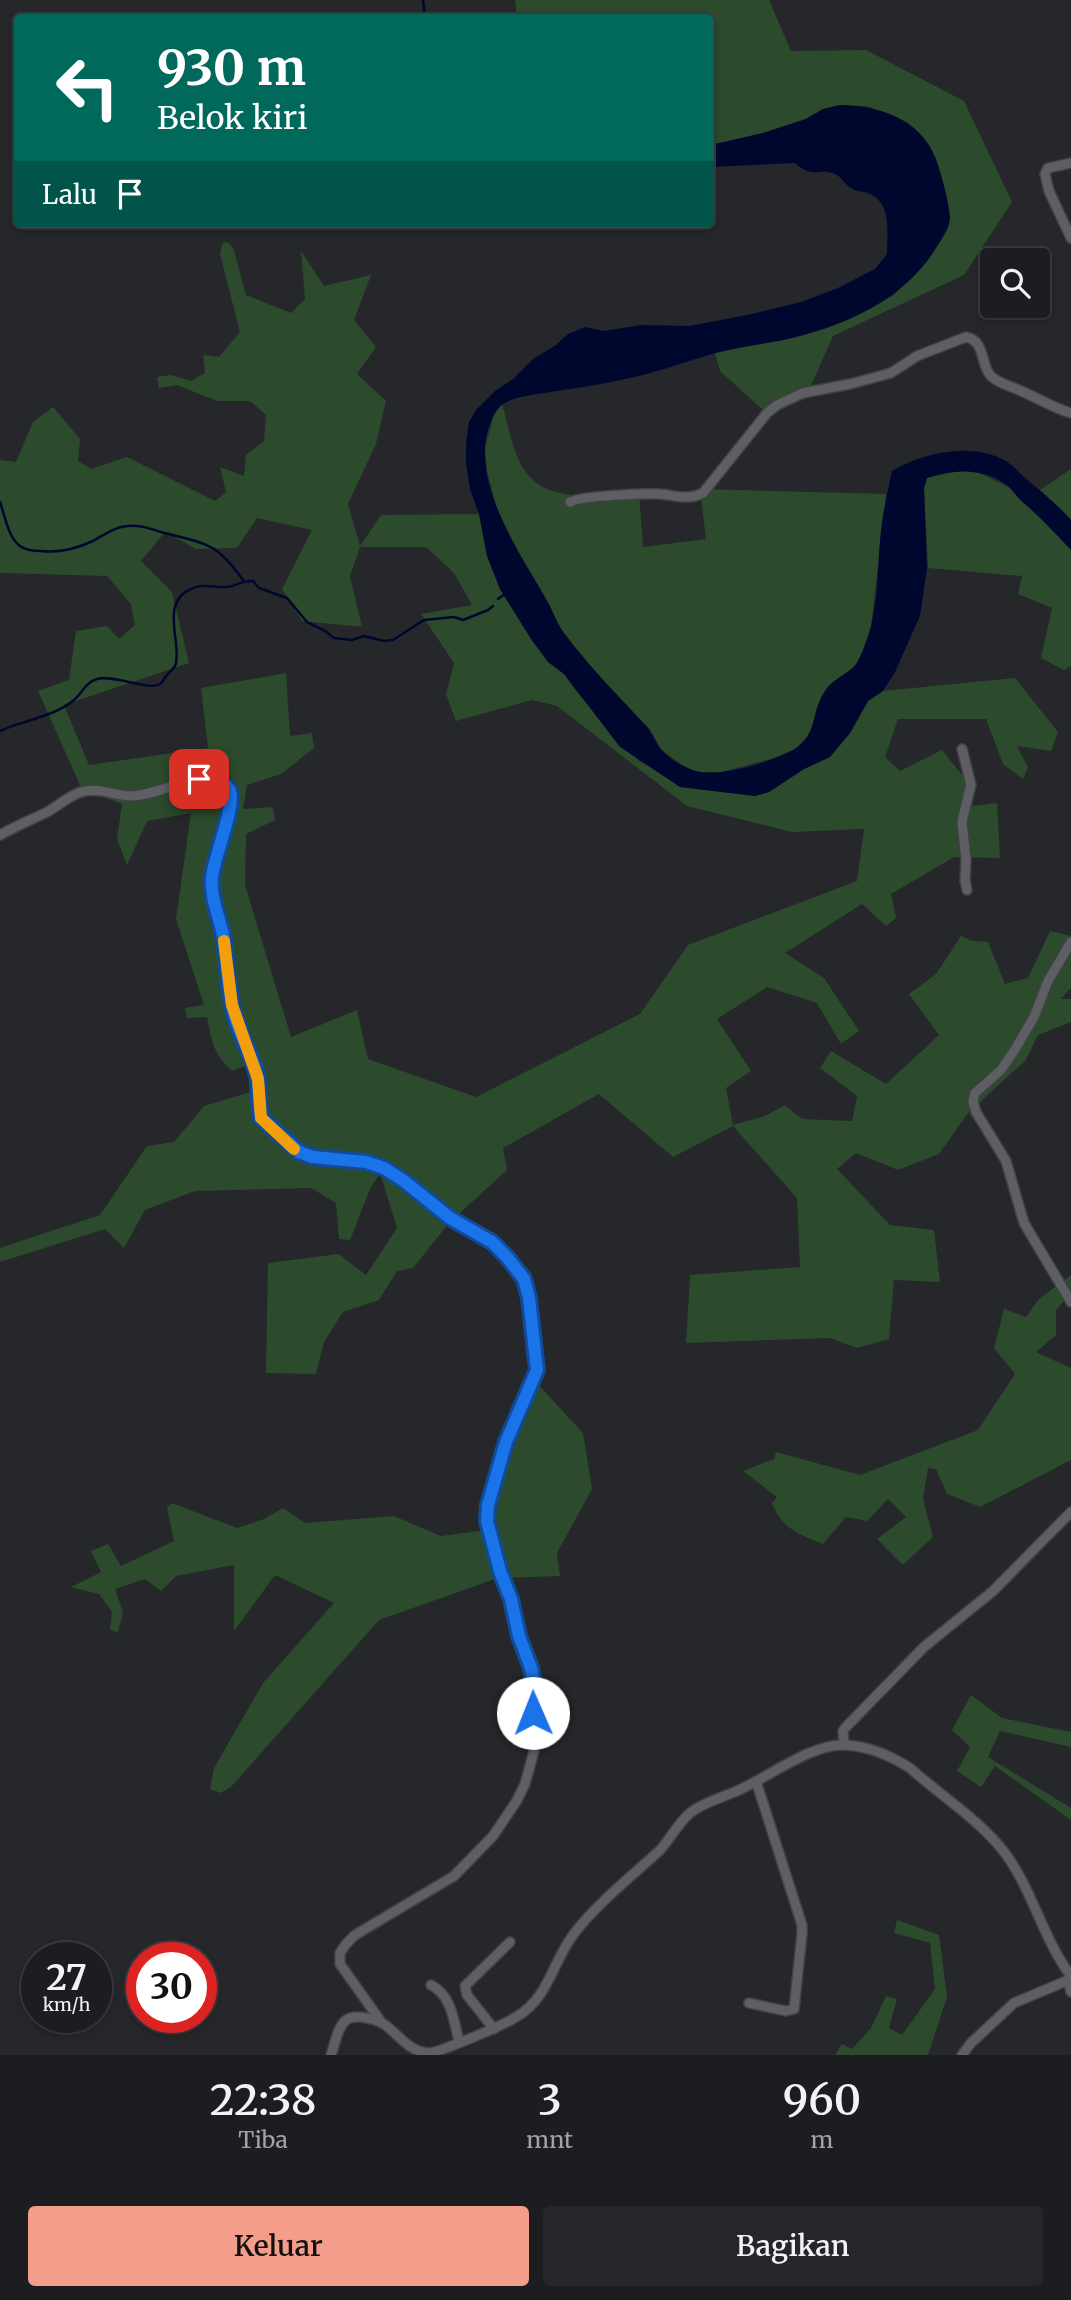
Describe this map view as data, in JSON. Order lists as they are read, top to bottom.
{
  "page": {
    "turn": ["930 m", "Belok kiri"],
    "then": "Lalu",
    "speed": "27 km/h",
    "limit": "30",
    "eta": [
      "22:38",
      "Tiba",
      "3",
      "mnt",
      "960",
      "m"
    ],
    "buttons": ["Keluar", "Bagikan"]
  }
}
